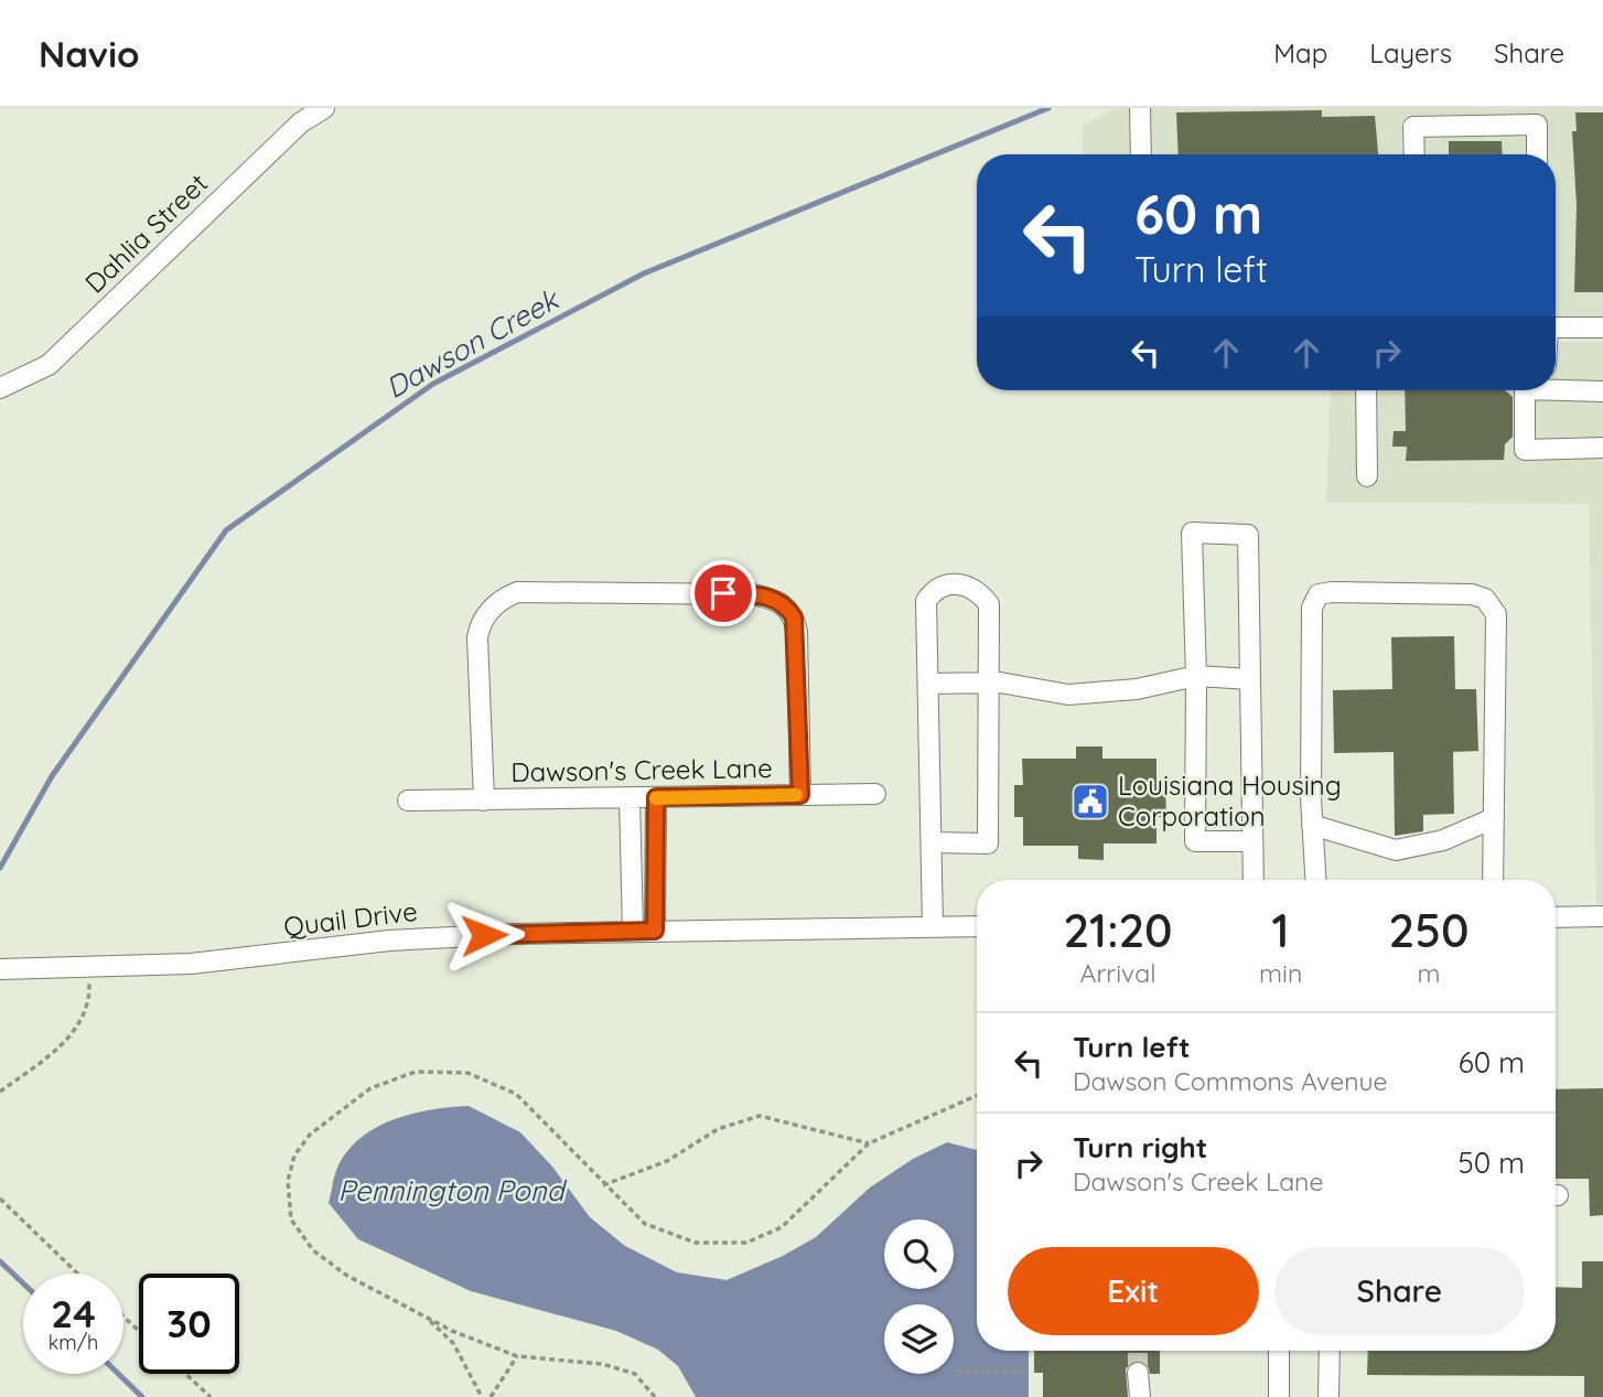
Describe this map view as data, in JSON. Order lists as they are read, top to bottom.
{
  "streets": {
    "street": ["Dahlia Street", "Dawson's Creek Lane", "Quail Drive"]
  },
  "water": ["Dawson Creek", "Pennington Pond"],
  "places": {
    "public building": ["Louisiana Housing Corporation"]
  },
  "page": {
    "header": "Navio",
    "nav": ["Map", "Layers", "Share"],
    "turn": ["60 m", "Turn left"],
    "eta": [
      "21:20",
      "Arrival",
      "1",
      "min",
      "250",
      "m"
    ],
    "list": [
      {
        "name": "Turn left",
        "note": "Dawson Commons Avenue",
        "value": "60 m"
      },
      {
        "name": "Turn right",
        "note": "Dawson's Creek Lane",
        "value": "50 m"
      }
    ],
    "buttons": ["Exit", "Share"],
    "speed": "24 km/h",
    "limit": "30"
  }
}
